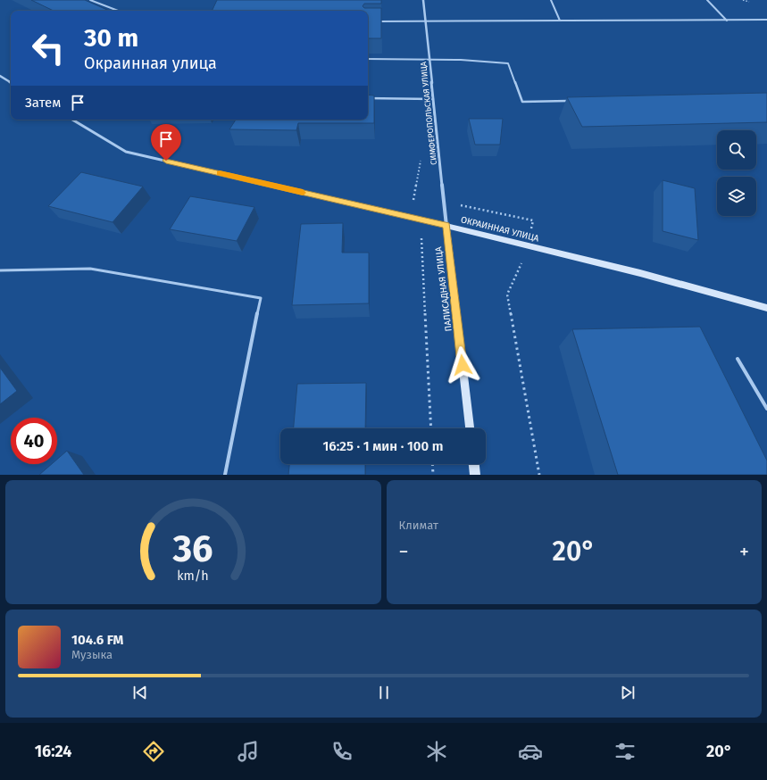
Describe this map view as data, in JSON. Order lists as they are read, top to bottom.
{
  "streets": {
    "street": ["СИМФЕРОПОЛЬСКАЯ УЛИЦА", "ОКРАИННАЯ УЛИЦА", "ПАЛИСАДНАЯ УЛИЦА"]
  },
  "crossings": [
    ["СИМФЕРОПОЛЬСКАЯ УЛИЦА", "ОКРАИННАЯ УЛИЦА"],
    ["СИМФЕРОПОЛЬСКАЯ УЛИЦА", "ПАЛИСАДНАЯ УЛИЦА"],
    ["ОКРАИННАЯ УЛИЦА", "ПАЛИСАДНАЯ УЛИЦА"]
  ],
  "page": {
    "turn": ["30 m", "Окраинная улица"],
    "then": "Затем",
    "limit": "40",
    "trip": "16:25 · 1 мин · 100 m",
    "tile": "Климат",
    "heat": ["−", "20°", "+"],
    "song": ["104.6 FM", "Музыка"],
    "tabs": ["16:24", "20°"],
    "gauge": ["36", "km/h"]
  }
}
